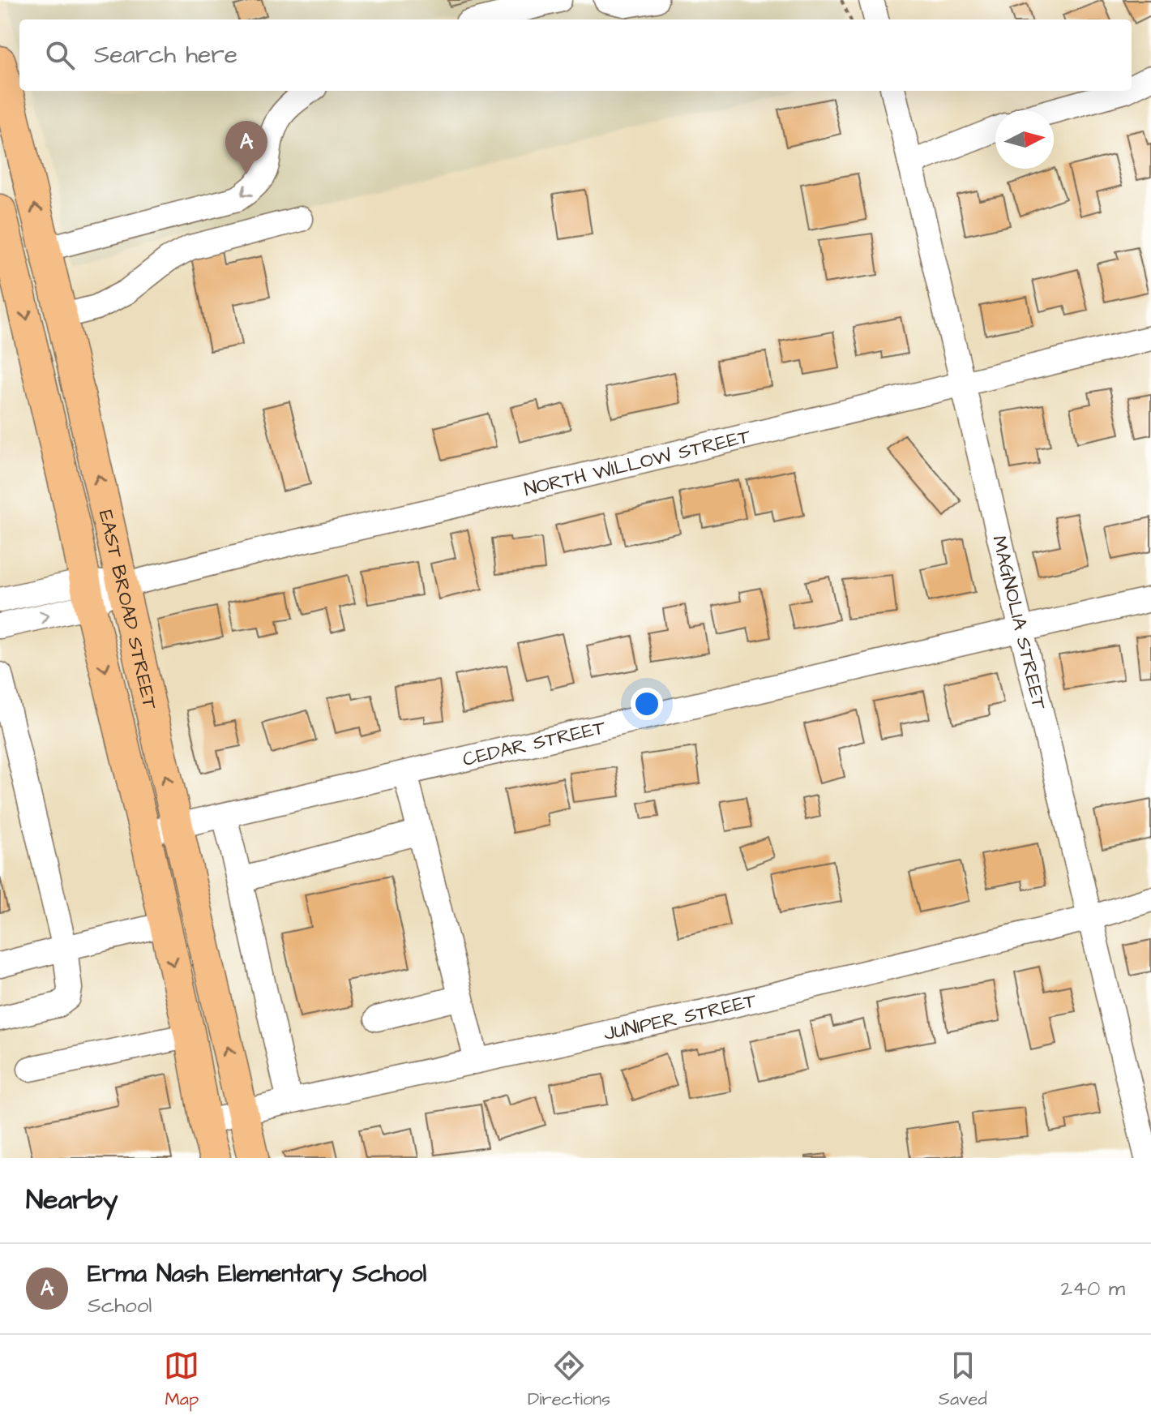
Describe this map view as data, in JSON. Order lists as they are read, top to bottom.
{
  "streets": {
    "main road": ["EAST BROAD STREET"],
    "street": [
      "NORTH WILLOW STREET",
      "MAGNOLIA STREET",
      "CEDAR STREET",
      "JUNIPER STREET"
    ]
  },
  "crossings": [
    ["NORTH WILLOW STREET", "EAST BROAD STREET"],
    ["NORTH WILLOW STREET", "MAGNOLIA STREET"],
    ["EAST BROAD STREET", "CEDAR STREET"],
    ["EAST BROAD STREET", "JUNIPER STREET"],
    ["MAGNOLIA STREET", "CEDAR STREET"],
    ["MAGNOLIA STREET", "JUNIPER STREET"]
  ],
  "north": "right",
  "page": {
    "search": "Search here",
    "pins": "A",
    "heading": "Nearby",
    "list": [
      {
        "mark": "A",
        "name": "Erma Nash Elementary School",
        "note": "School",
        "value": "240 m"
      }
    ],
    "nav": ["Map", "Directions", "Saved"]
  }
}
